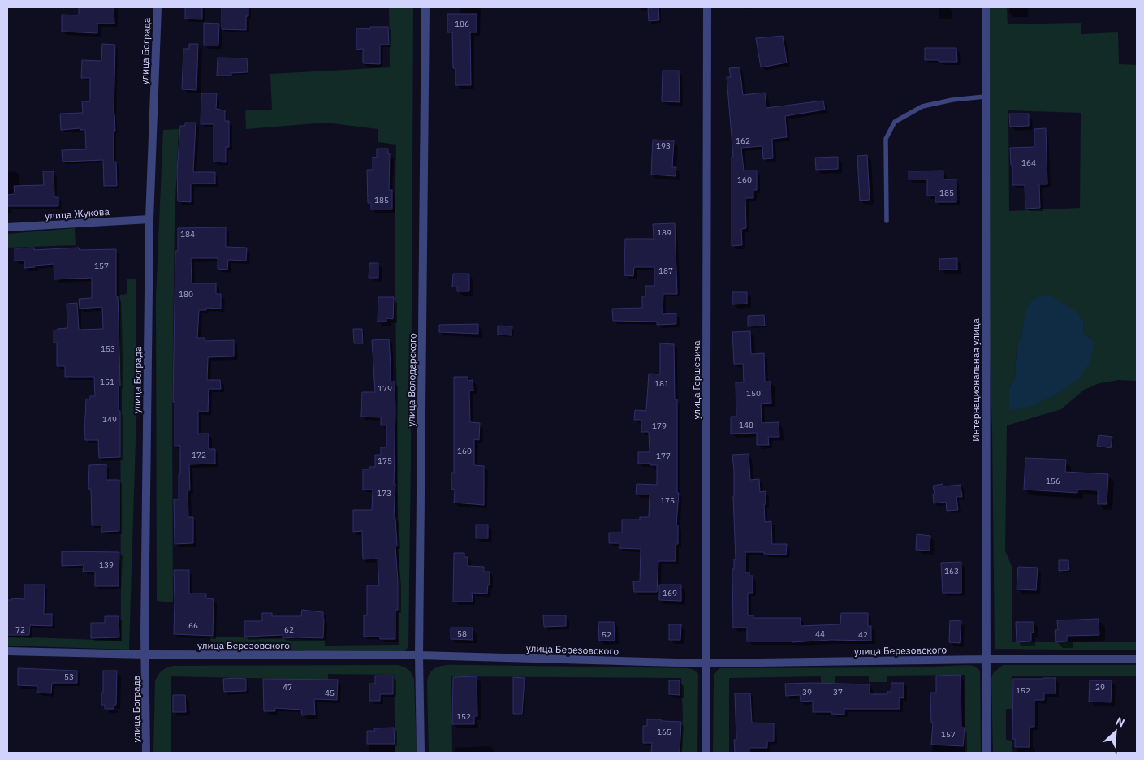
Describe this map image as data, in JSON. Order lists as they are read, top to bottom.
{
  "streets": {
    "street": [
      "улица Бограда",
      "улица Жукова",
      "улица Володарского",
      "улица Гершевича",
      "Интернациональная улица",
      "улица Березовского"
    ]
  },
  "crossings": [
    ["улица Бограда", "улица Жукова"],
    ["улица Бограда", "улица Березовского"],
    ["улица Володарского", "улица Березовского"],
    ["улица Гершевича", "улица Березовского"],
    ["Интернациональная улица", "улица Березовского"]
  ],
  "house_numbers": [
    "186",
    "162",
    "193",
    "164",
    "160",
    "185",
    "185",
    "189",
    "184",
    "157",
    "187",
    "180",
    "153",
    "151",
    "181",
    "179",
    "150",
    "149",
    "148",
    "179",
    "160",
    "172",
    "177",
    "175",
    "156",
    "173",
    "175",
    "139",
    "163",
    "169",
    "66",
    "72",
    "62",
    "58",
    "44",
    "52",
    "42",
    "53",
    "47",
    "29",
    "152",
    "39",
    "37",
    "45",
    "152",
    "165",
    "157"
  ],
  "north": "top right"
}
